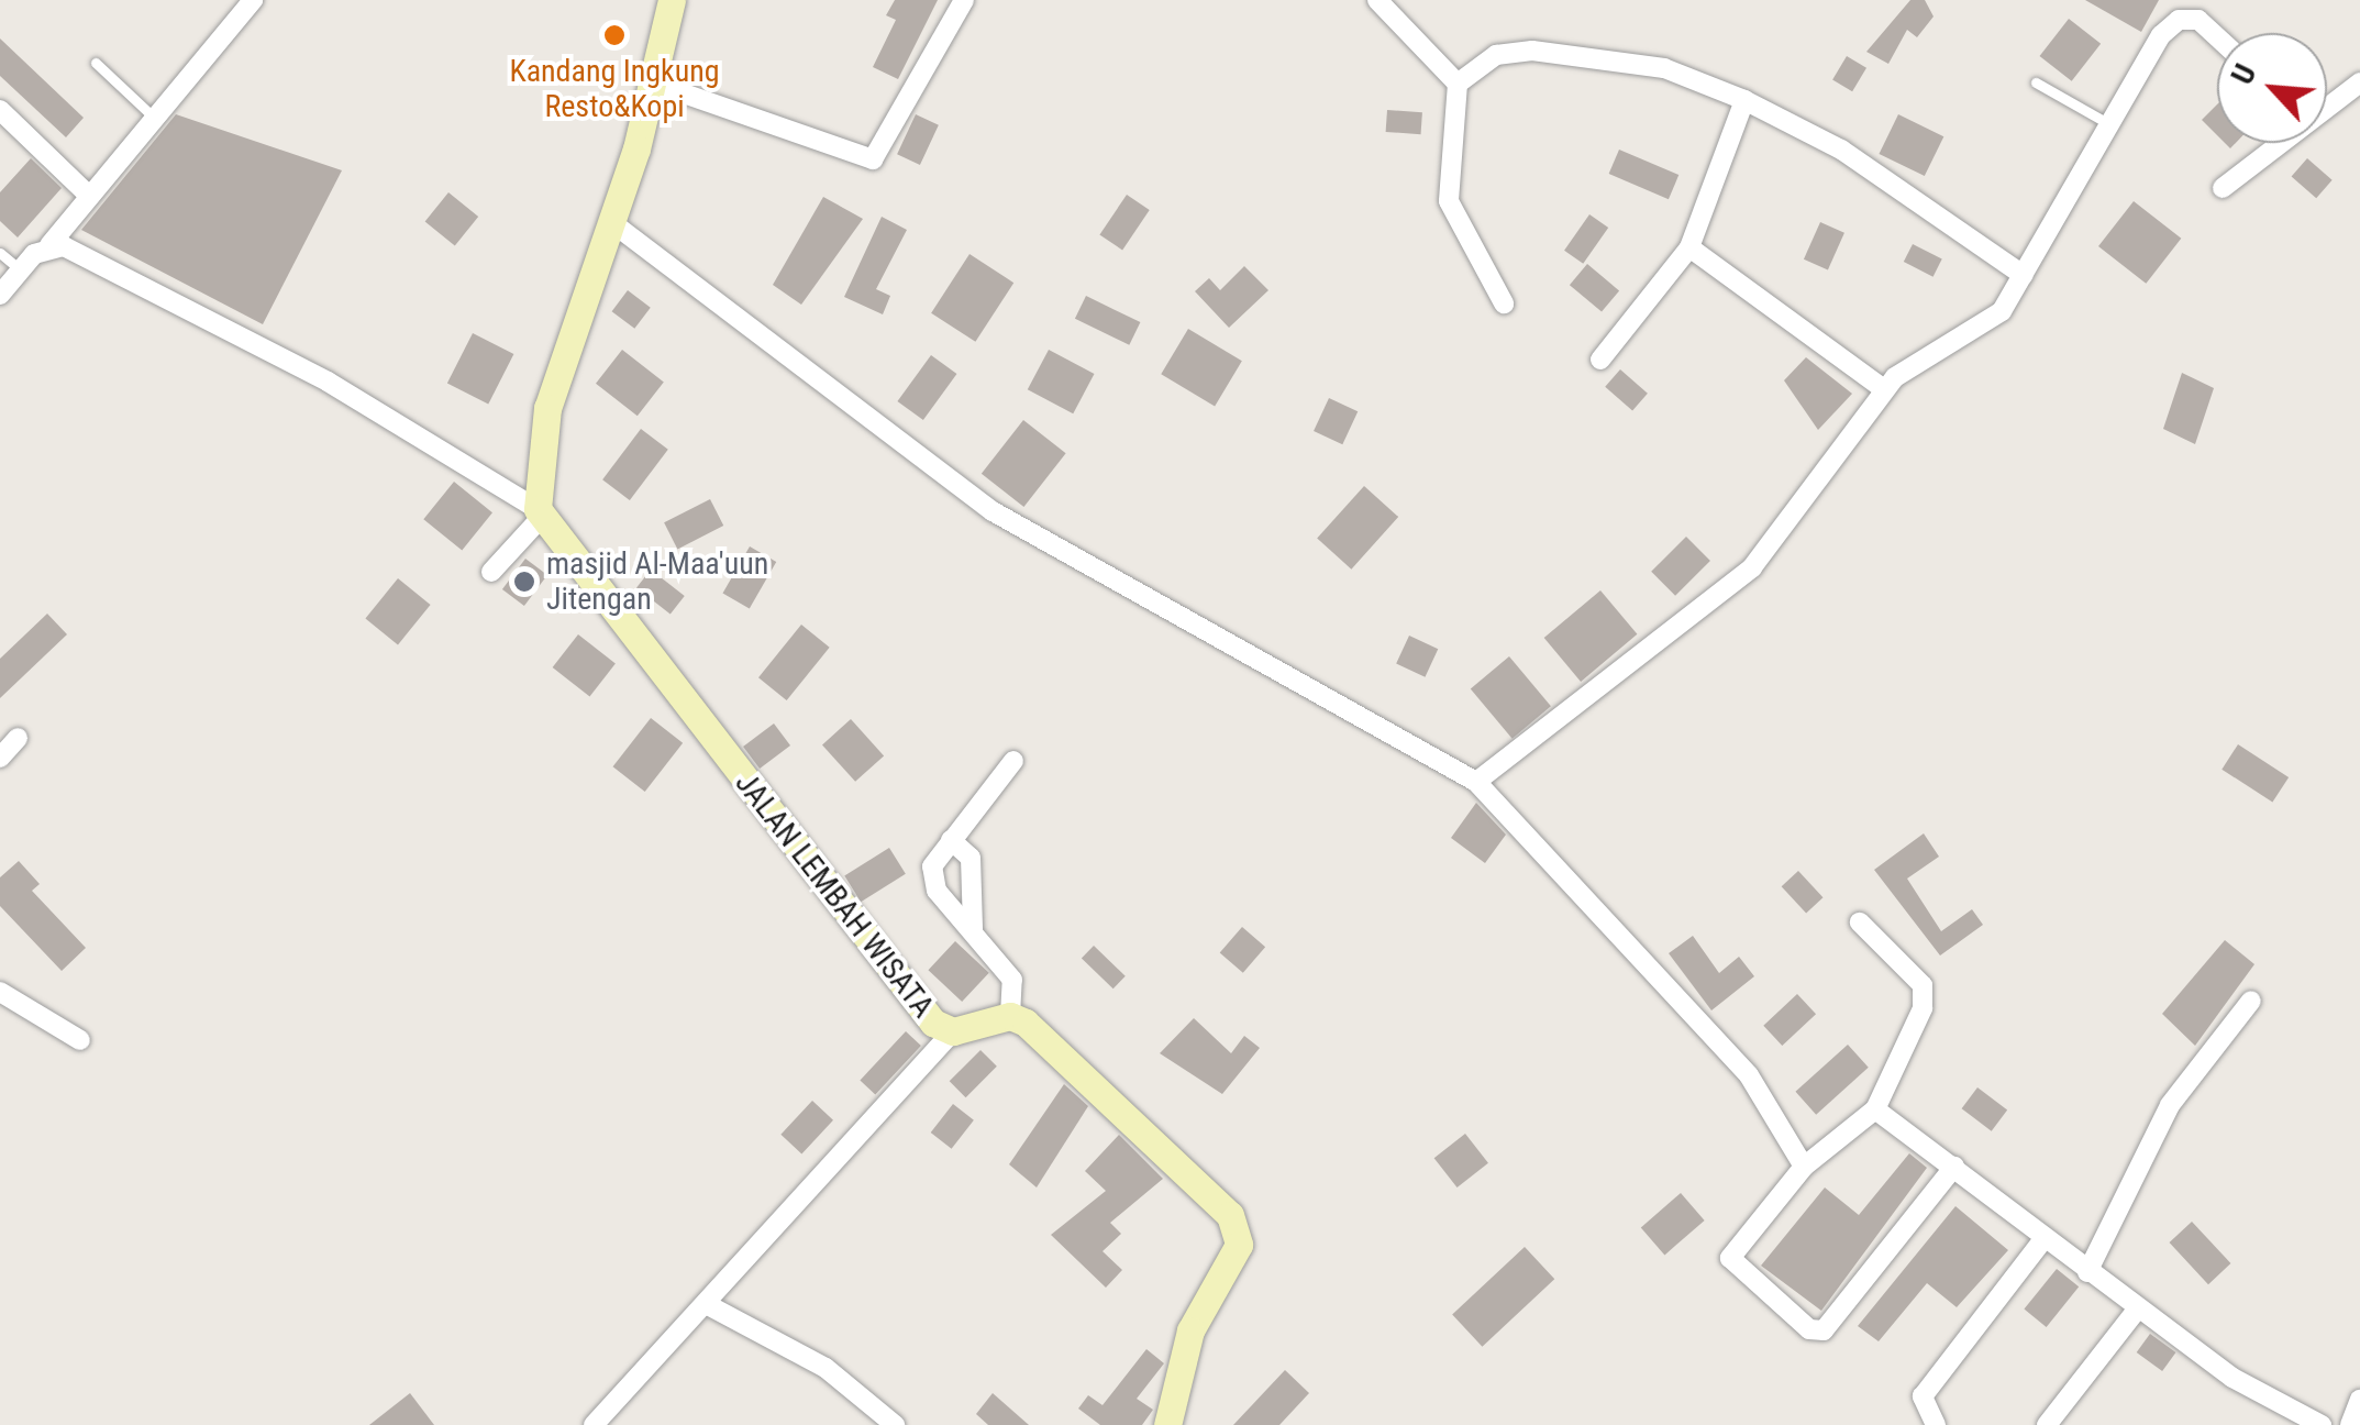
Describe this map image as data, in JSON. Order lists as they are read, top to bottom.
{
  "streets": {
    "street": ["JALAN LEMBAH WISATA"]
  },
  "places": ["Kandang Ingkung Resto&Kopi", "masjid Al-Maa'uun Jitengan"],
  "north": "top left"
}
